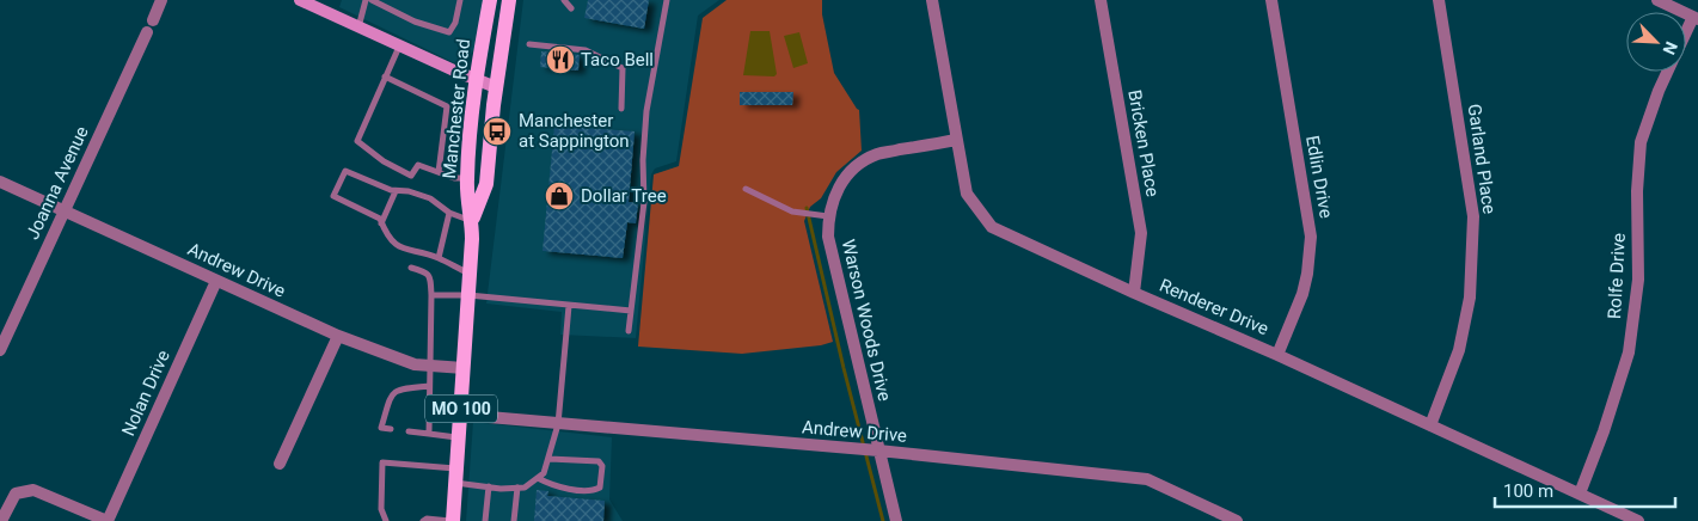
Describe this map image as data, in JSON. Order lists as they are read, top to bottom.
{
  "streets": {
    "main road": ["Manchester Road", "MO 100"],
    "street": [
      "Bricken Place",
      "Garland Place",
      "Edlin Drive",
      "Joanna Avenue",
      "Andrew Drive",
      "Rolfe Drive",
      "Renderer Drive",
      "Warson Woods Drive",
      "Nolan Drive"
    ]
  },
  "crossings": [
    ["Manchester Road", "Andrew Drive"],
    ["Bricken Place", "Renderer Drive"],
    ["Garland Place", "Renderer Drive"],
    ["Edlin Drive", "Renderer Drive"],
    ["Joanna Avenue", "Andrew Drive"],
    ["Andrew Drive", "Warson Woods Drive"],
    ["Andrew Drive", "Nolan Drive"],
    ["Rolfe Drive", "Renderer Drive"],
    ["Renderer Drive", "Warson Woods Drive"]
  ],
  "places": {
    "restaurant": ["Taco Bell"],
    "bus stop": ["Manchester at Sappington"],
    "shop": ["Dollar Tree"]
  },
  "scale_bar": "100 m",
  "north": "bottom right"
}
